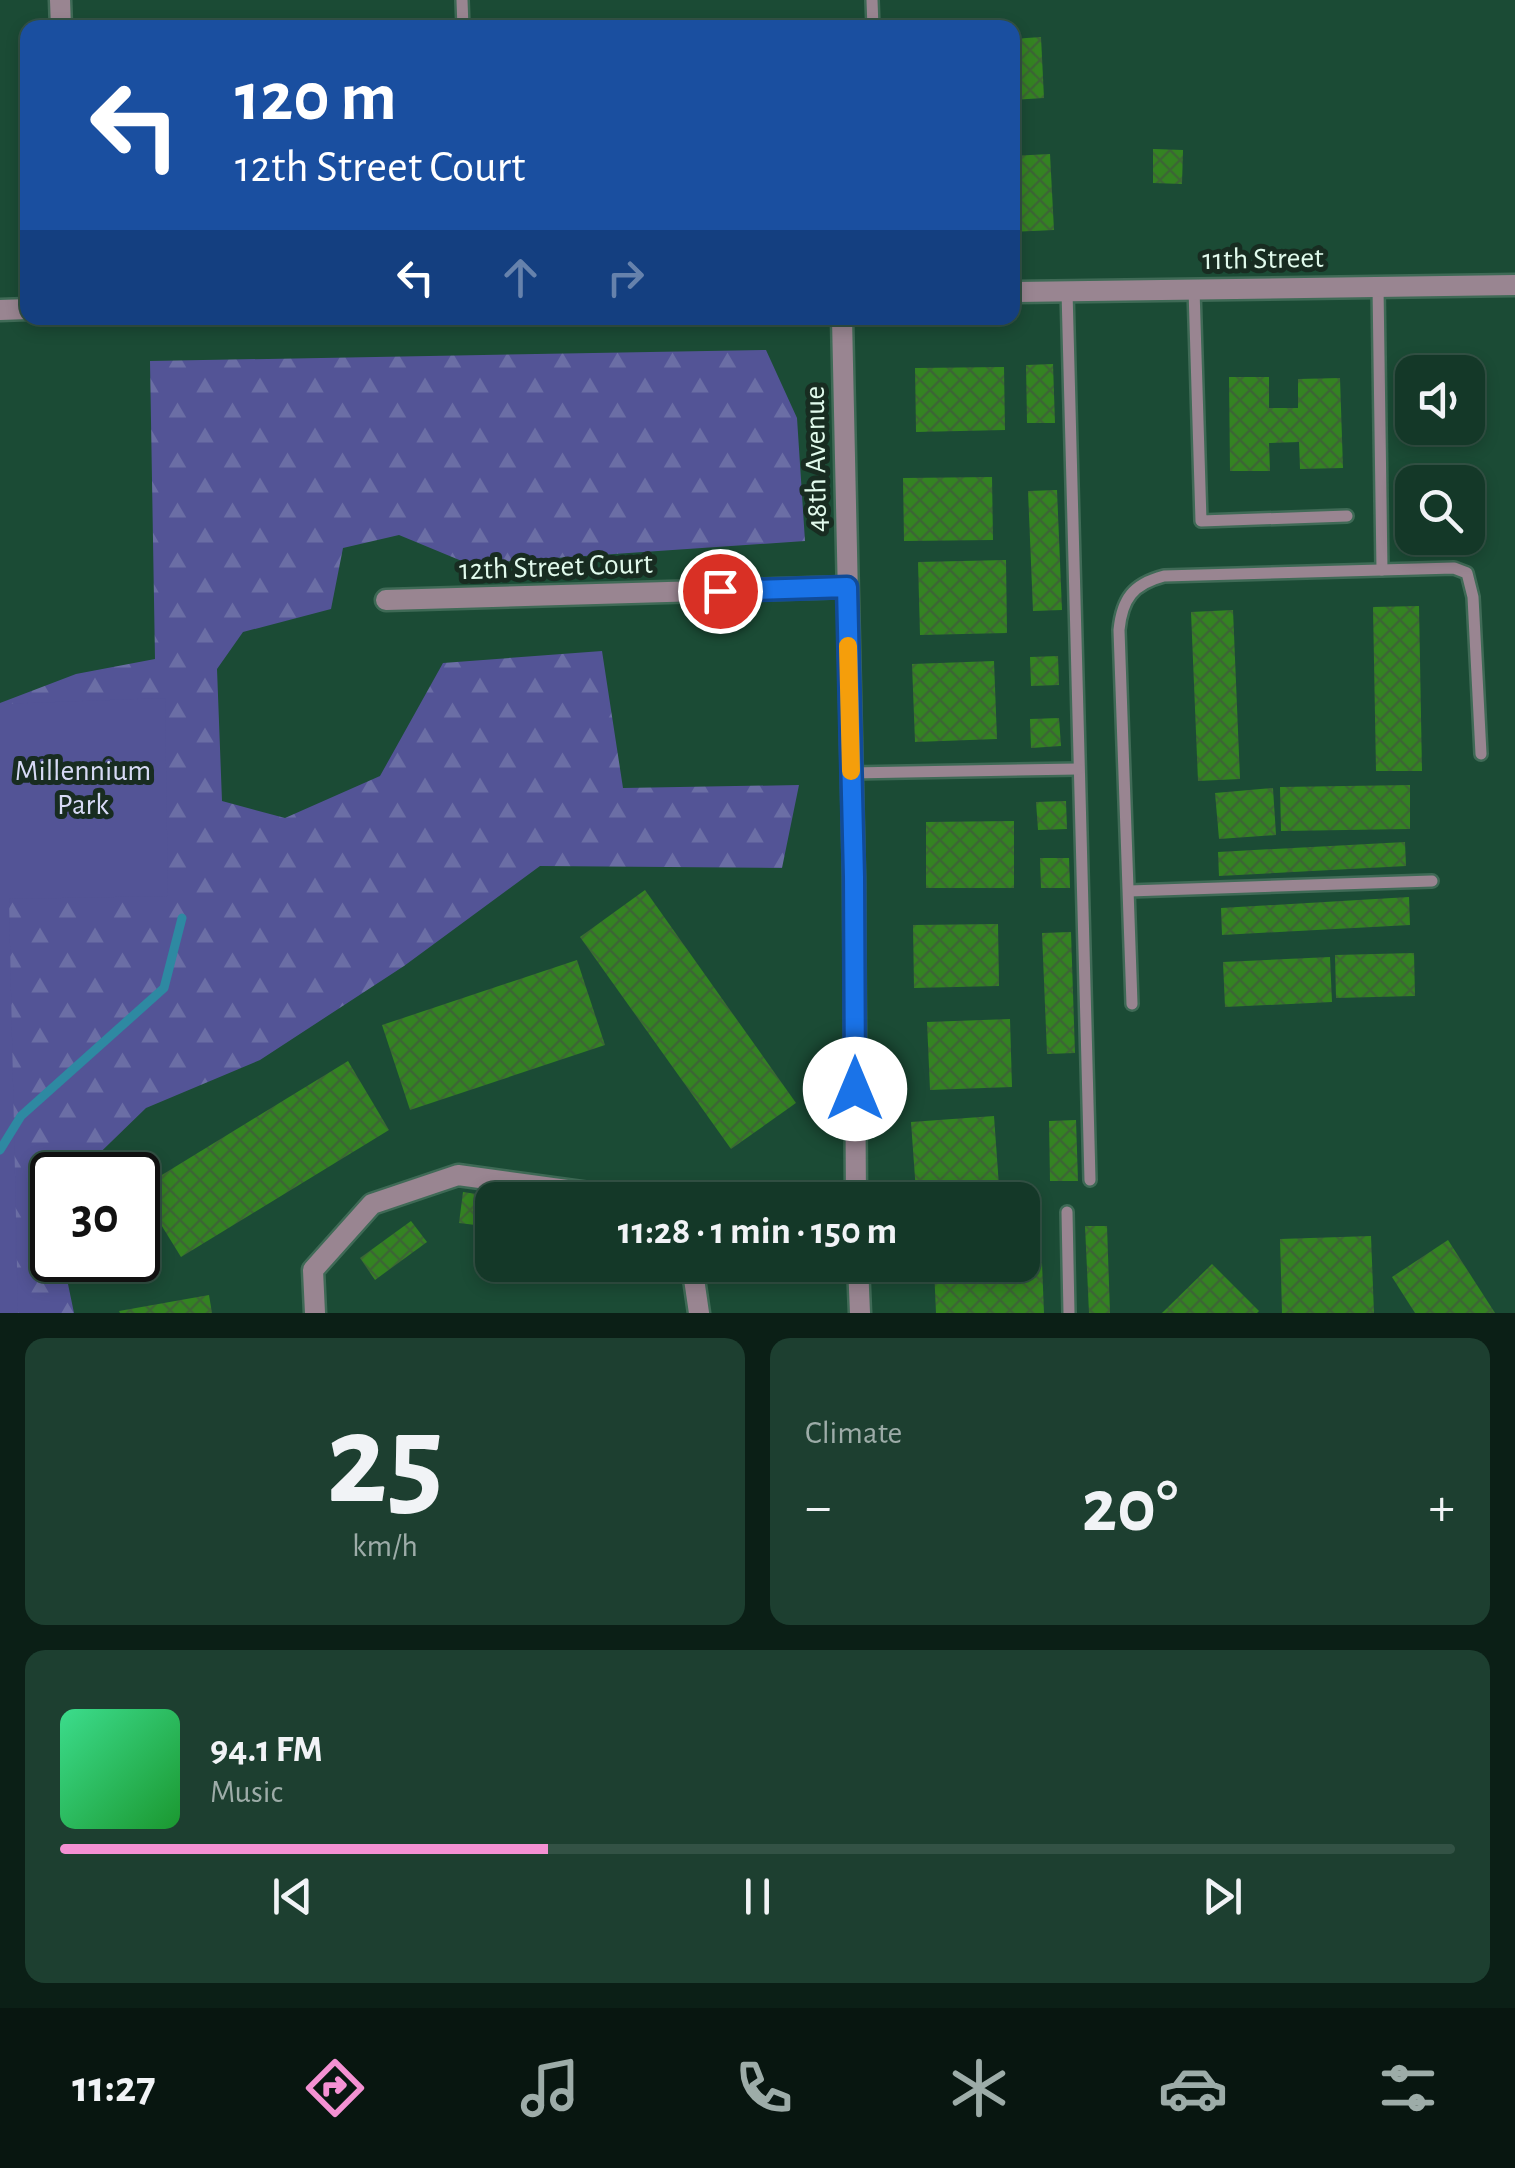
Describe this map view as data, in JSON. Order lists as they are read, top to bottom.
{
  "streets": {
    "street": ["11th Street", "48th Avenue", "12th Street Court"]
  },
  "crossings": [
    ["48th Avenue", "12th Street Court"]
  ],
  "parks": ["Millennium Park"],
  "page": {
    "turn": ["120 m", "12th Street Court"],
    "limit": "30",
    "trip": "11:28 · 1 min · 150 m",
    "tile": [
      ["25", "km/h"],
      "Climate"
    ],
    "heat": ["−", "20°", "+"],
    "song": ["94.1 FM", "Music"],
    "tabs": "11:27"
  }
}
